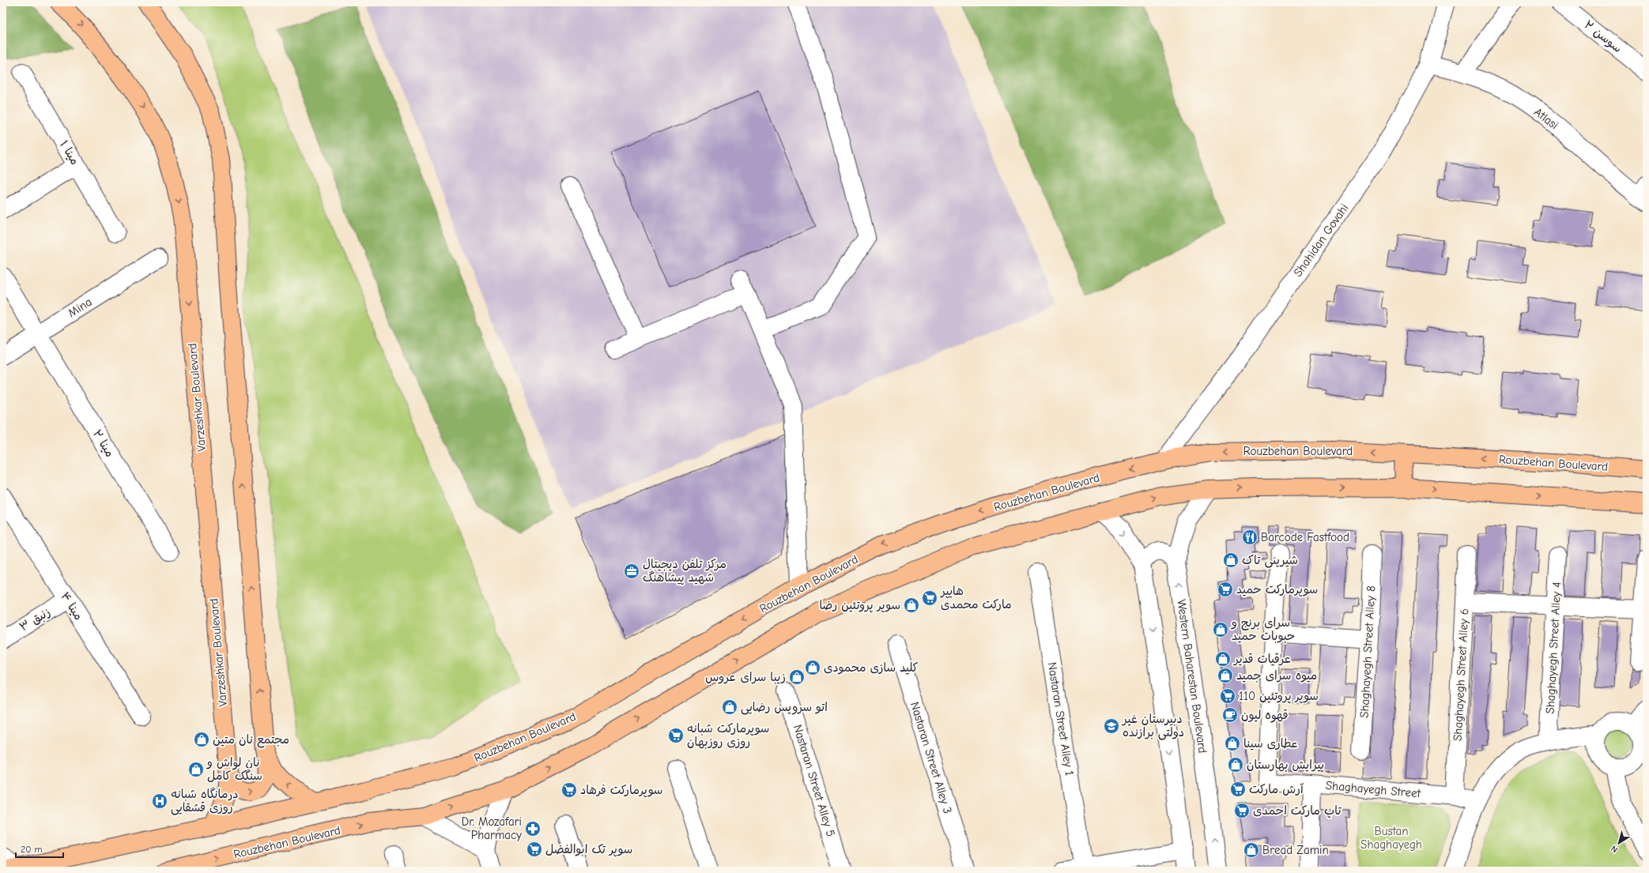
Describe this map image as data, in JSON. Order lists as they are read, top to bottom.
{
  "streets": {
    "main road": ["Varzeshkar Boulevard", "Rouzbehan Boulevard"],
    "street": [
      "سوسن ۲",
      "Atlasi",
      "مینا ۱",
      "Shahidan Govahi",
      "Mina",
      "مینا ۲",
      "مینا ۴",
      "زنبق ۳",
      "Shaghayegh Street Alley 4",
      "Shaghayegh Street Alley 8",
      "Shaghayegh Street Alley 6",
      "Western Baharestan Boulevard",
      "Nastaran Street Alley 1",
      "Nastaran Street Alley 3",
      "Nastaran Street Alley 5",
      "Shaghayegh Street"
    ]
  },
  "crossings": [
    ["Atlasi", "Shahidan Govahi"],
    ["Shahidan Govahi", "Rouzbehan Boulevard"],
    ["Mina", "مینا ۲"],
    ["Varzeshkar Boulevard", "Rouzbehan Boulevard"],
    ["Rouzbehan Boulevard", "Western Baharestan Boulevard"],
    ["مینا ۴", "زنبق ۳"],
    ["Shaghayegh Street Alley 6", "Shaghayegh Street"]
  ],
  "parks": ["Bustan Shaghayegh"],
  "places": {
    "restaurant": ["Barcode Fastfood"],
    "shop": [
      "شیرینی تاک",
      "سوپر پروتئین رضا",
      "سرای برنج و حبوبات حمید",
      "عرقیات قدیر",
      "کلید سازی محمودی",
      "میوه سرای جمید",
      "زیبا سرای عروس",
      "اتو سرویس رضایی",
      "مجتمع نان متین",
      "عطاری سینا",
      "پیرایش بهارستان",
      "نان لواش و سنگک کامل",
      "Bread Zamin"
    ],
    "office": ["مرکز تلفن دیجیتال شهید پیشاهنگ"],
    "supermarket": [
      "سوپرمارکت حمید",
      "هایپر مارکت محمدی",
      "سوپر پروتئین 110",
      "سوپرمارکت شبانه روزی روزبهان",
      "آرش مارکت",
      "سوپرمارکت فرهاد",
      "تاپ مارکت احمدی",
      "سوپر تک ابوالفضل"
    ],
    "cafe": ["قهوه لیون"],
    "school or university": ["دبیرستان غیر دولتی برازنده"],
    "hospital": ["درمانگاه شبانه روزی قشقایی"],
    "pharmacy": ["Dr. Mozafari Pharmacy"]
  },
  "scale_bar": "20 m",
  "north": "bottom left"
}
